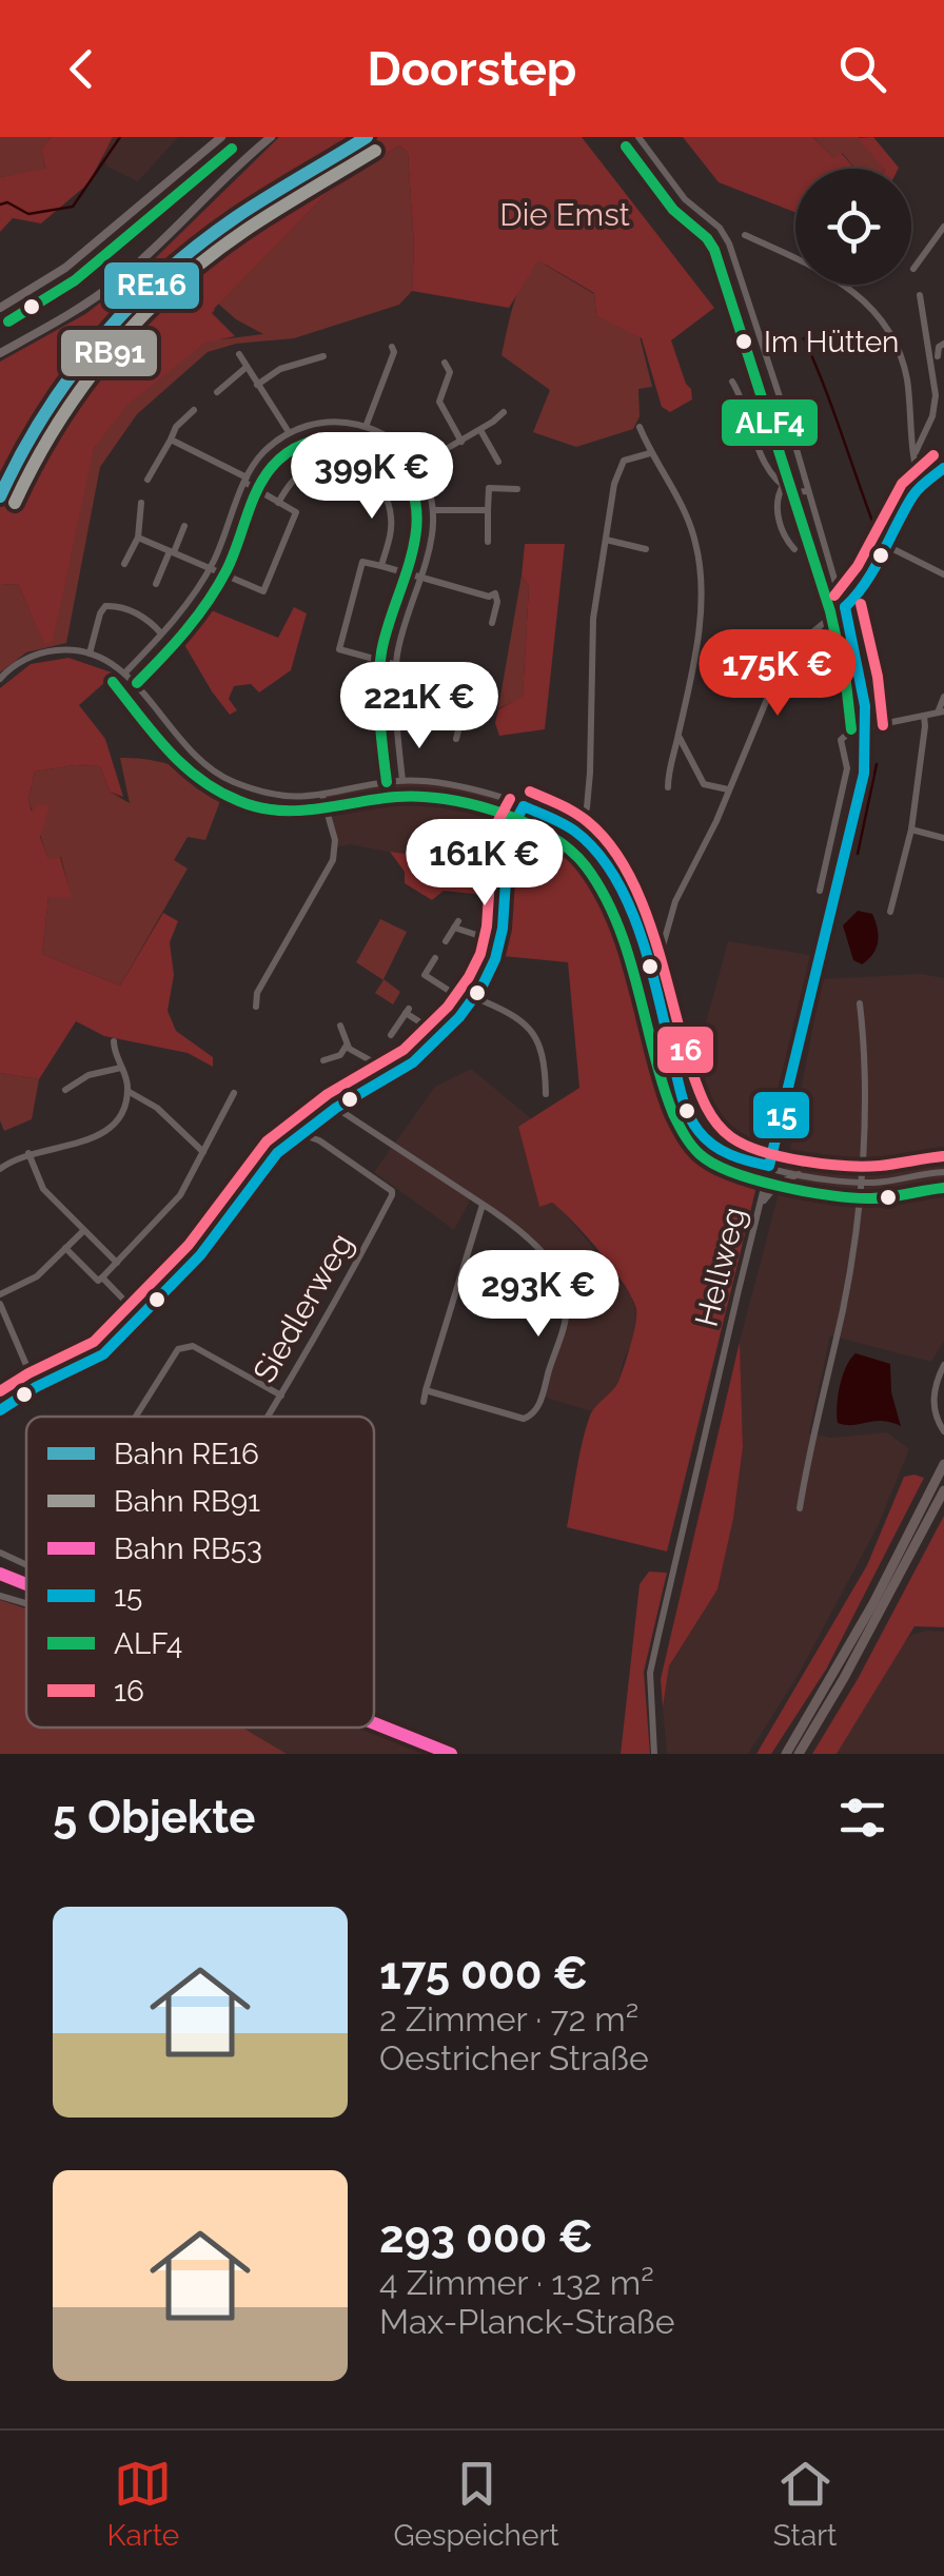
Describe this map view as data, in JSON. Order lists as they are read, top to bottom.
{
  "streets": {
    "street": ["Hellweg", "Siedlerweg"]
  },
  "parks": ["Die Emst"],
  "places": ["Im Hütten"],
  "lines": [
    "rail line RE16",
    "transit line ALF4",
    "rail line RB91",
    "transit line 16",
    "transit line 15",
    "rail line RB53"
  ],
  "legend": [
    "Bahn RE16",
    "Bahn RB91",
    "Bahn RB53",
    "15",
    "ALF4",
    "16"
  ],
  "page": {
    "header": "Doorstep",
    "price": [
      "399K €",
      "175K €",
      "221K €",
      "161K €",
      "293K €"
    ],
    "heading": "5 Objekte",
    "list": [
      {
        "name": "175 000 €",
        "note": "2 Zimmer · 72 m² · Oestricher Straße"
      },
      {
        "name": "293 000 €",
        "note": "4 Zimmer · 132 m² · Max-Planck-Straße"
      }
    ],
    "tabs": ["Karte", "Gespeichert", "Start"]
  }
}
